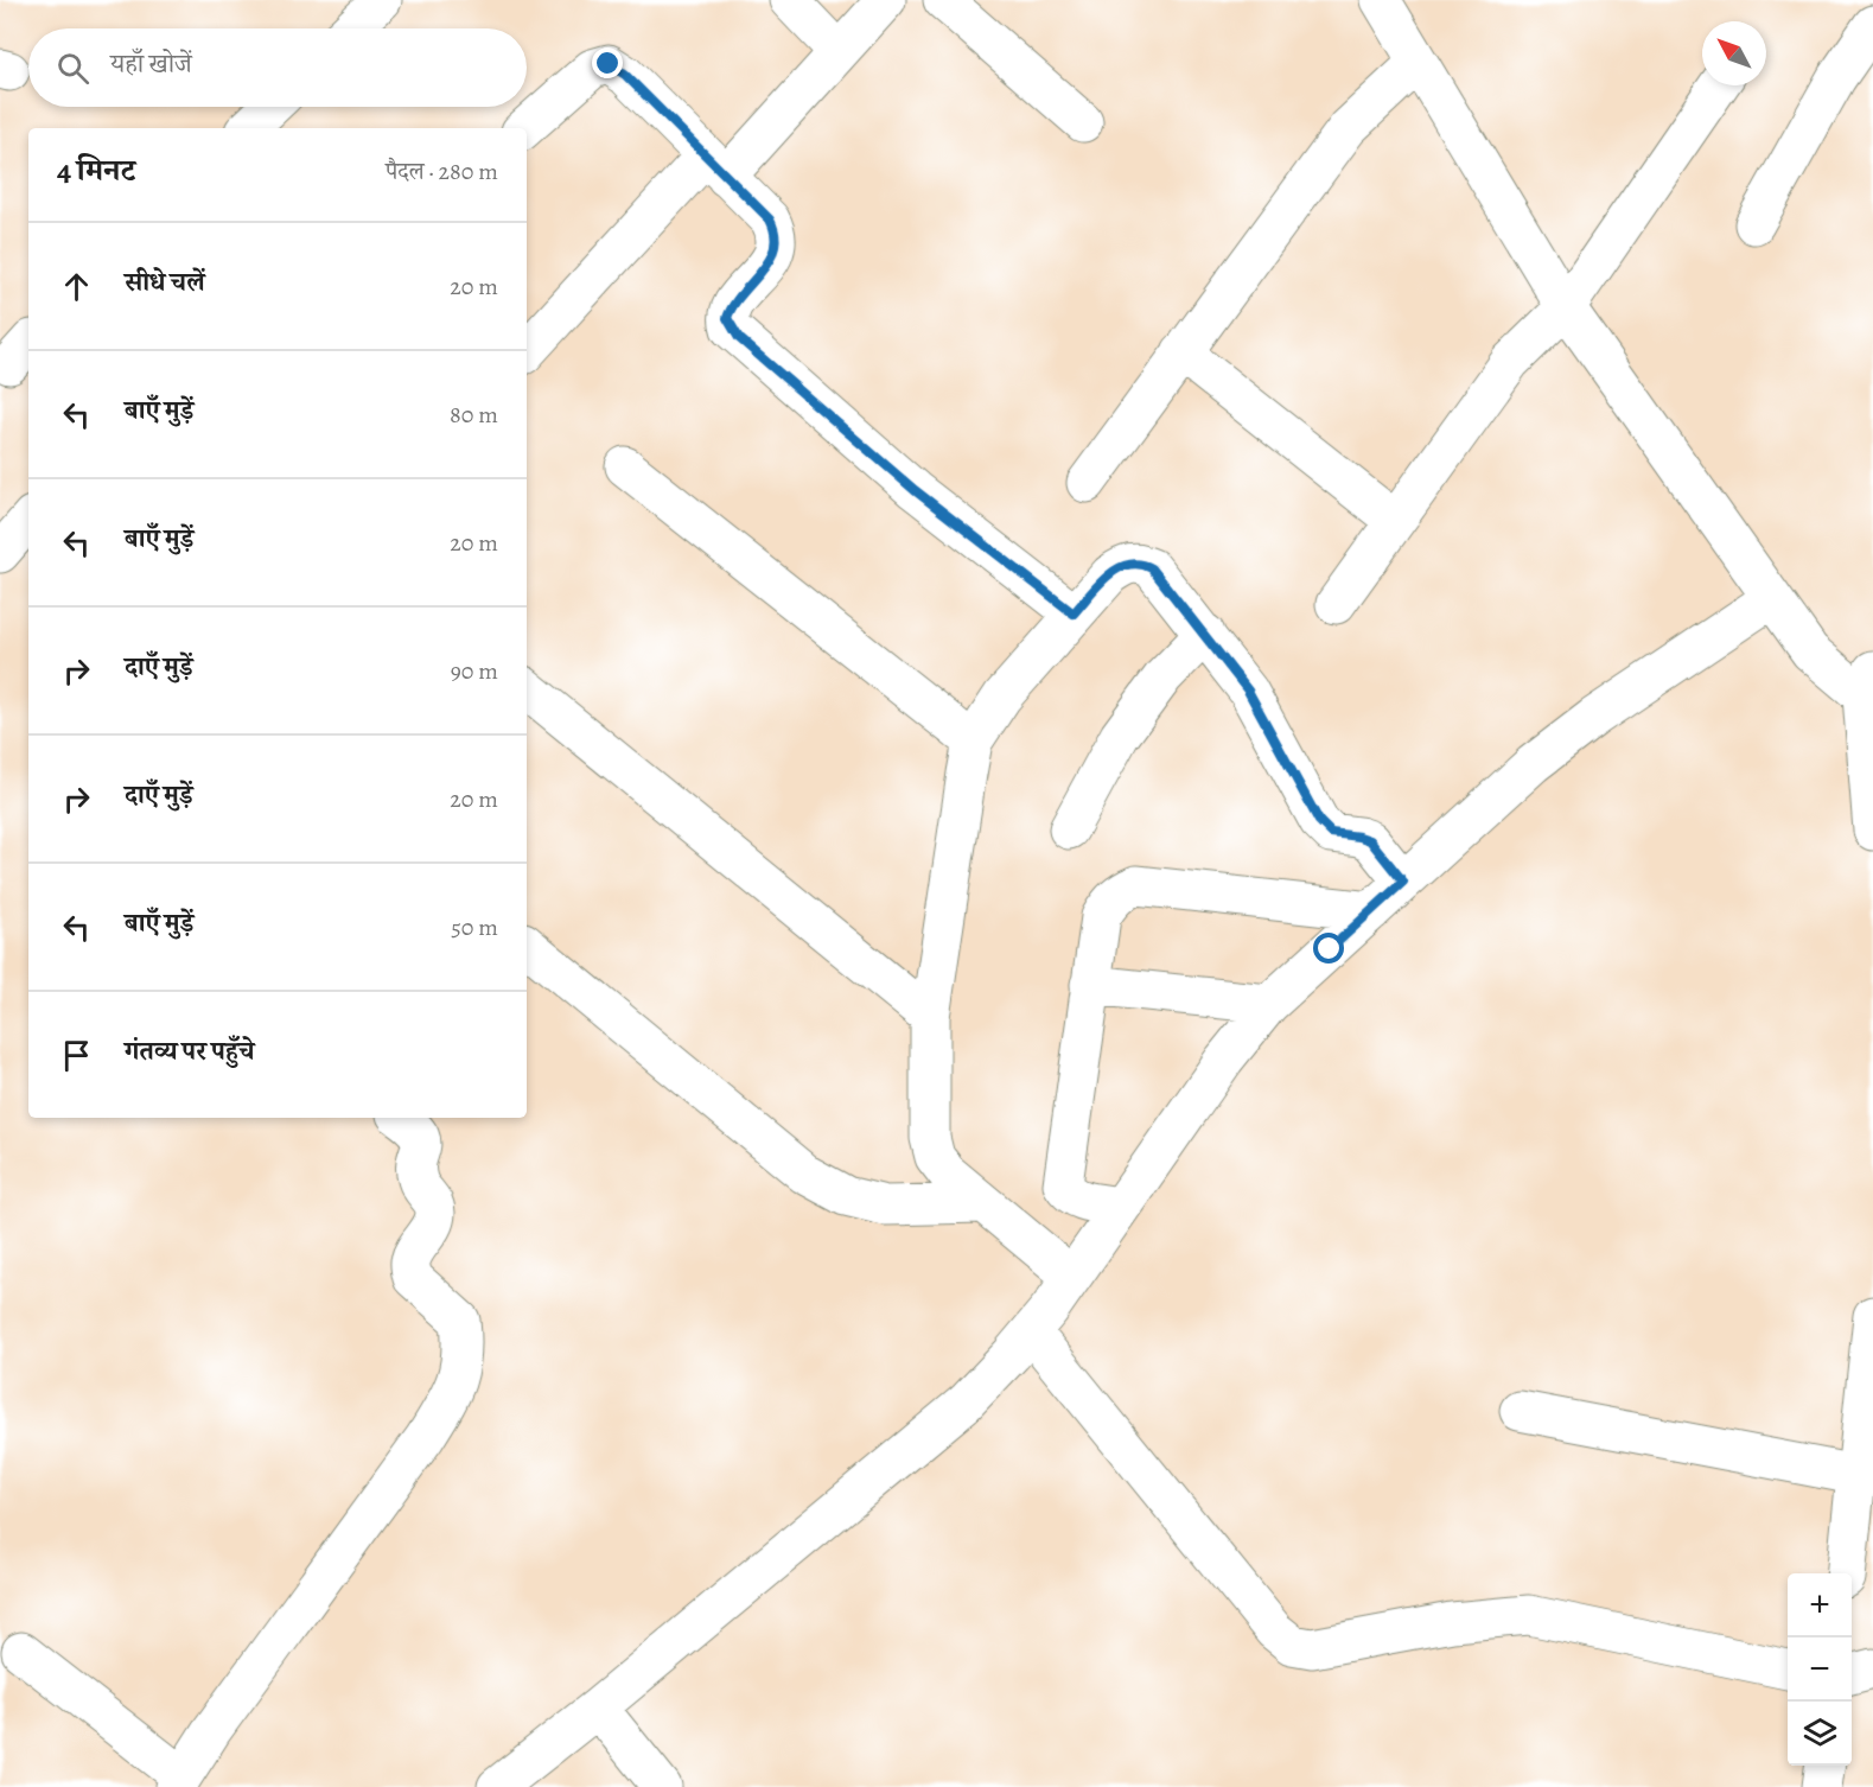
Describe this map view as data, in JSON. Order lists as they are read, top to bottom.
{
  "north": "top left",
  "page": {
    "search": "यहाँ खोजें",
    "heading": ["4 मिनट", "पैदल · 280 m"],
    "list": [
      ["सीधे चलें", "20 m"],
      ["बाएँ मुड़ें", "80 m"],
      ["बाएँ मुड़ें", "20 m"],
      ["दाएँ मुड़ें", "90 m"],
      ["दाएँ मुड़ें", "20 m"],
      ["बाएँ मुड़ें", "50 m"],
      "गंतव्य पर पहुँचे"
    ],
    "map_buttons": ["+", "−"]
  }
}
